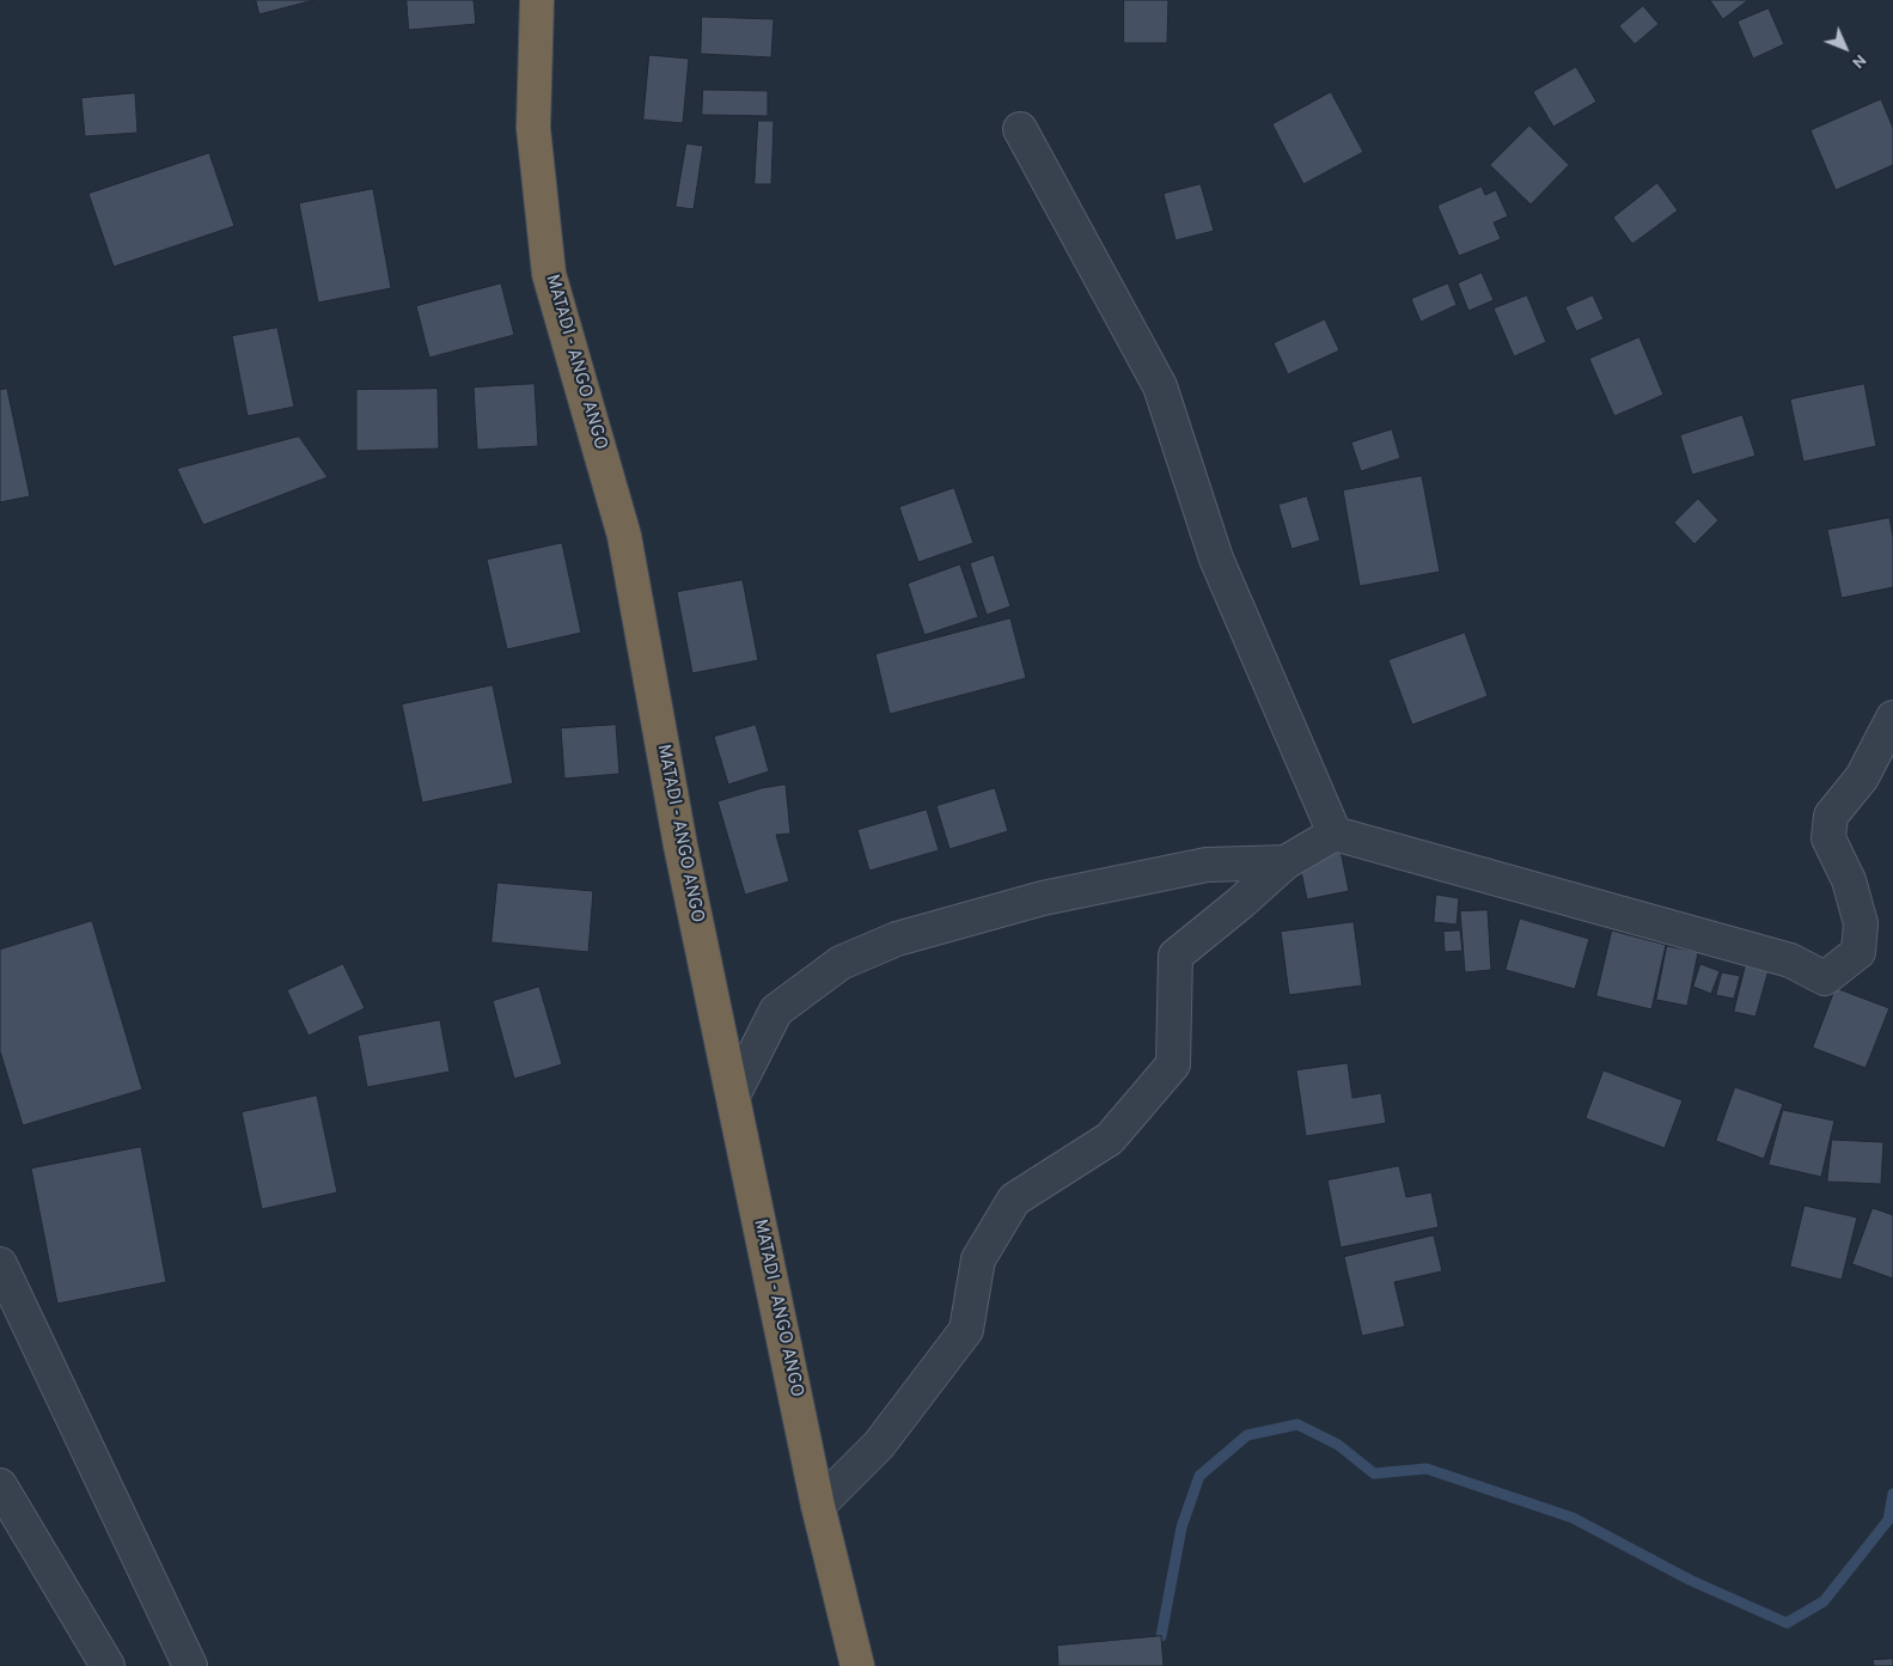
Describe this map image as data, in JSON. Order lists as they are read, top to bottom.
{
  "streets": {
    "highway": ["MATADI - ANGO ANGO"]
  },
  "north": "bottom right"
}
